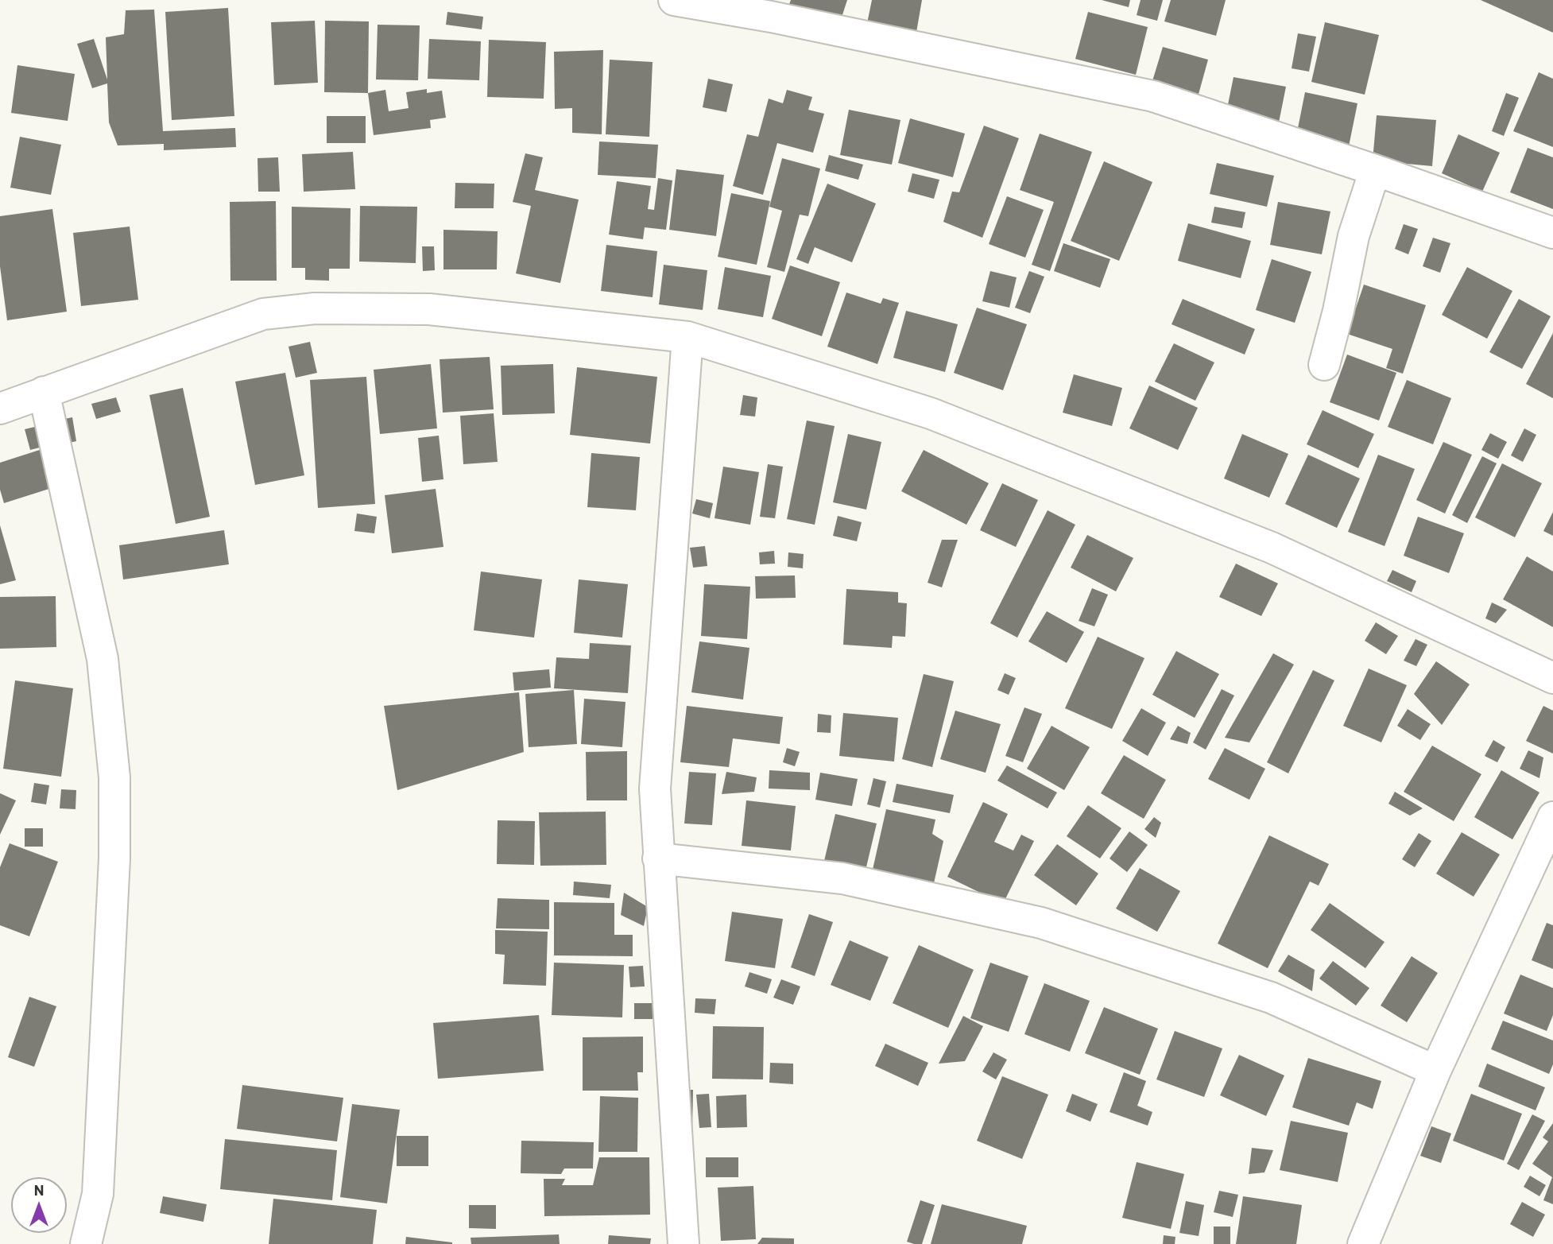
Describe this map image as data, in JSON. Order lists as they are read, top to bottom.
{
  "north": "top"
}
